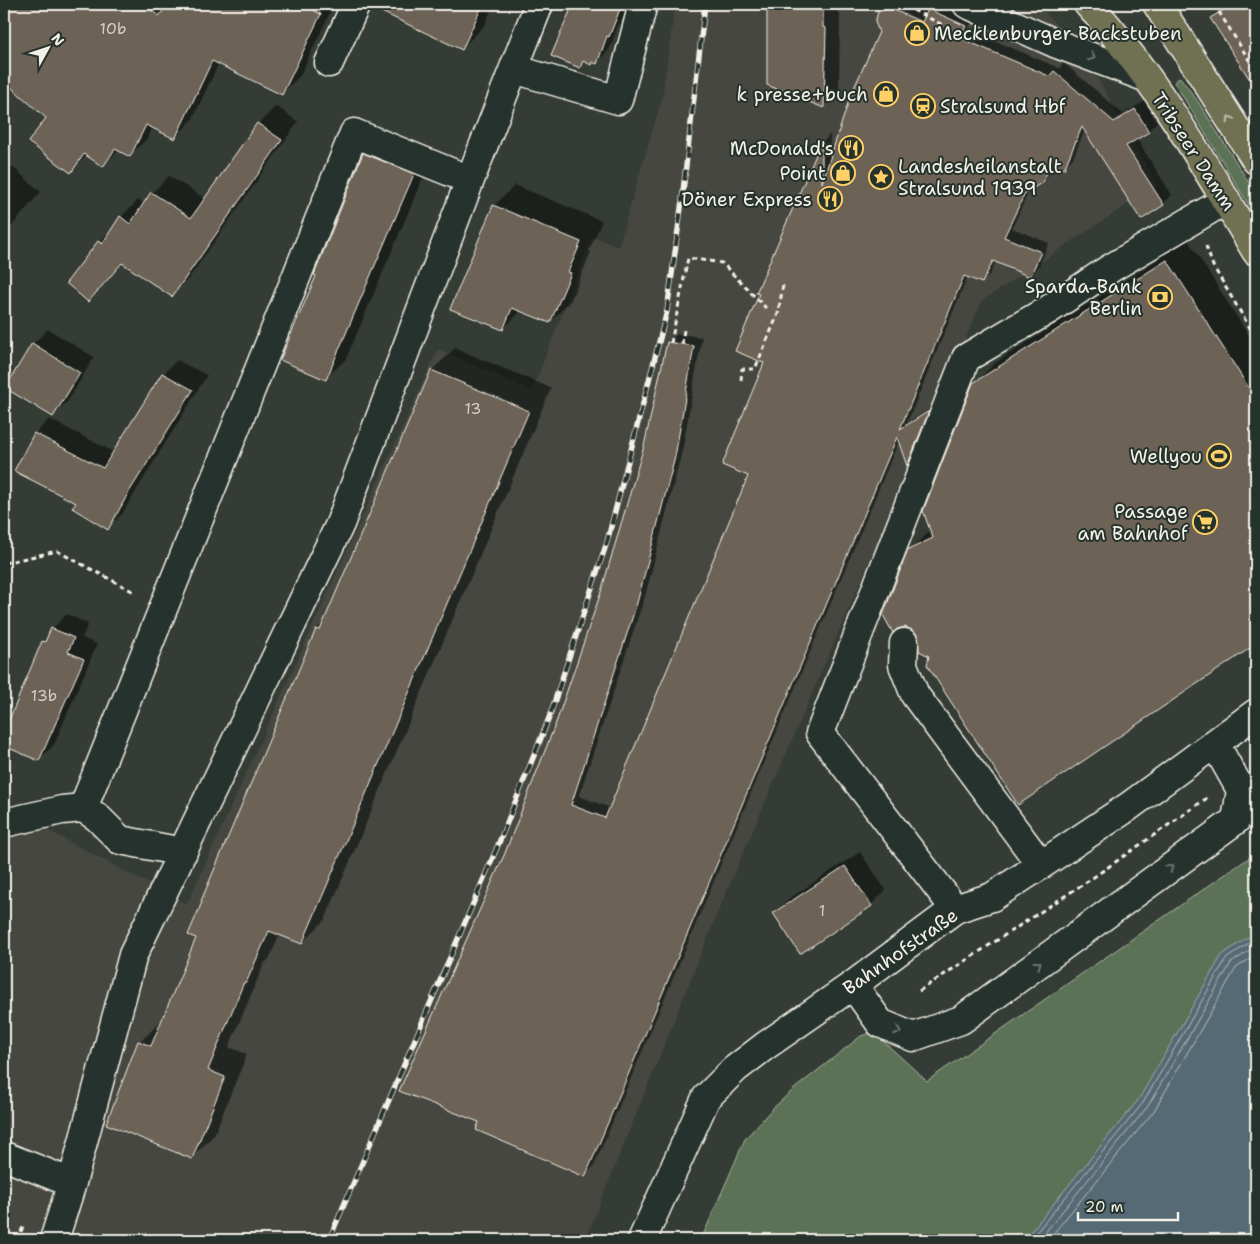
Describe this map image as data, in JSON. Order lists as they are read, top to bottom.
{
  "streets": {
    "main road": ["Tribseer Damm"],
    "street": ["Bahnhofstraße"]
  },
  "one_way": ["Tribseer Damm"],
  "places": {
    "shop": ["Mecklenburger Backstuben", "k presse+buch", "Point"],
    "station": ["Stralsund Hbf"],
    "restaurant": ["McDonald's", "Döner Express"],
    "place": ["Landesheilanstalt Stralsund 1939"],
    "bank": ["Sparda-Bank Berlin"],
    "sports": ["Wellyou"],
    "supermarket": ["Passage am Bahnhof"]
  },
  "house_numbers": [
    "10b",
    "13",
    "13b",
    "1"
  ],
  "scale_bar": "20 m",
  "north": "top right"
}
